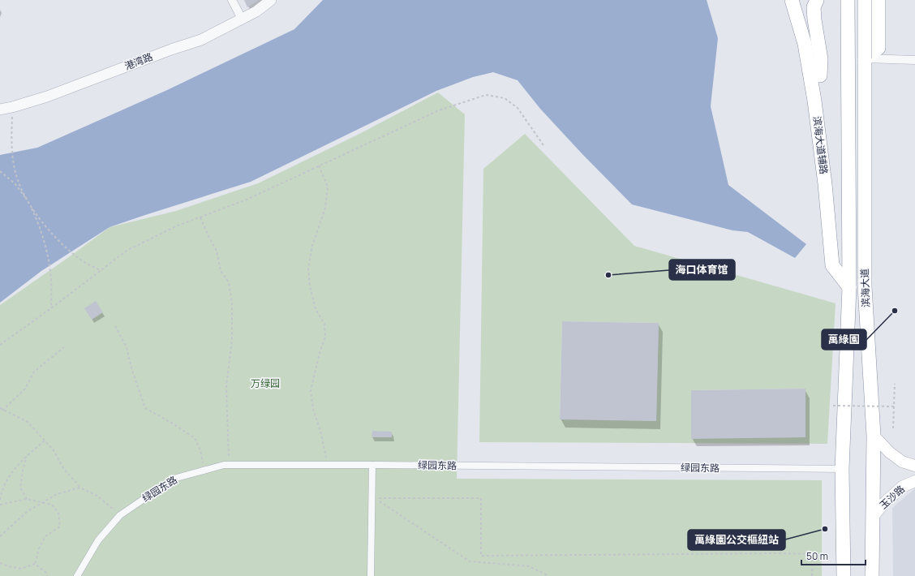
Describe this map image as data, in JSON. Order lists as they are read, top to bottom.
{
  "streets": {
    "highway": ["滨海大道辅路", "滨海大道"],
    "main road": ["玉沙路"],
    "street": ["港湾路", "绿园东路"]
  },
  "crossings": [
    ["滨海大道辅路", "滨海大道"],
    ["滨海大道", "绿园东路"],
    ["滨海大道", "玉沙路"]
  ],
  "parks": ["万绿园"],
  "places": ["海口体育馆", "萬綠園", "萬綠園公交樞紐站"],
  "scale_bar": "50 m"
}
